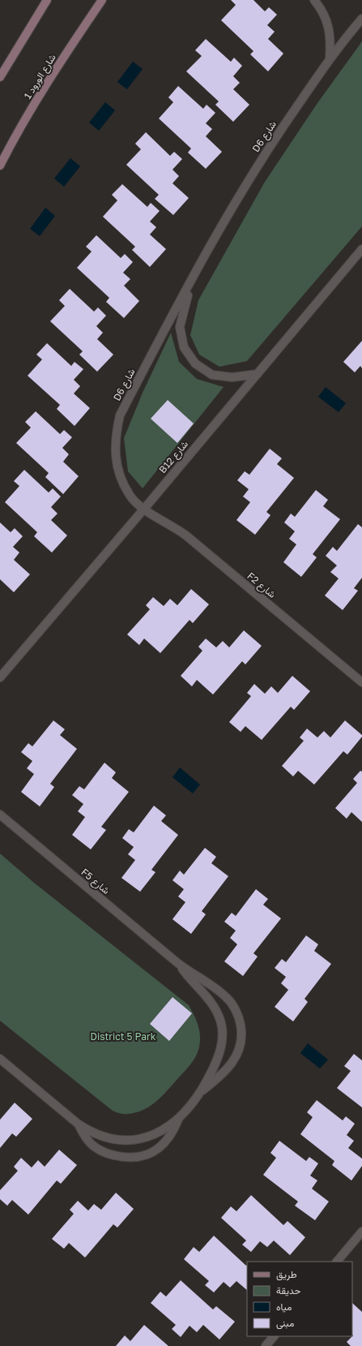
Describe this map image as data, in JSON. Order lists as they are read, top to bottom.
{
  "streets": {
    "street": [
      "شارع الورود 1",
      "D6 شارع",
      "B12 شارع",
      "F2 شارع",
      "F5 شارع"
    ]
  },
  "crossings": [
    ["D6 شارع", "B12 شارع"],
    ["D6 شارع", "F2 شارع"],
    ["B12 شارع", "F2 شارع"]
  ],
  "parks": ["District 5 Park"],
  "legend": [
    "طريق",
    "حديقة",
    "مياه",
    "مبنى"
  ]
}
